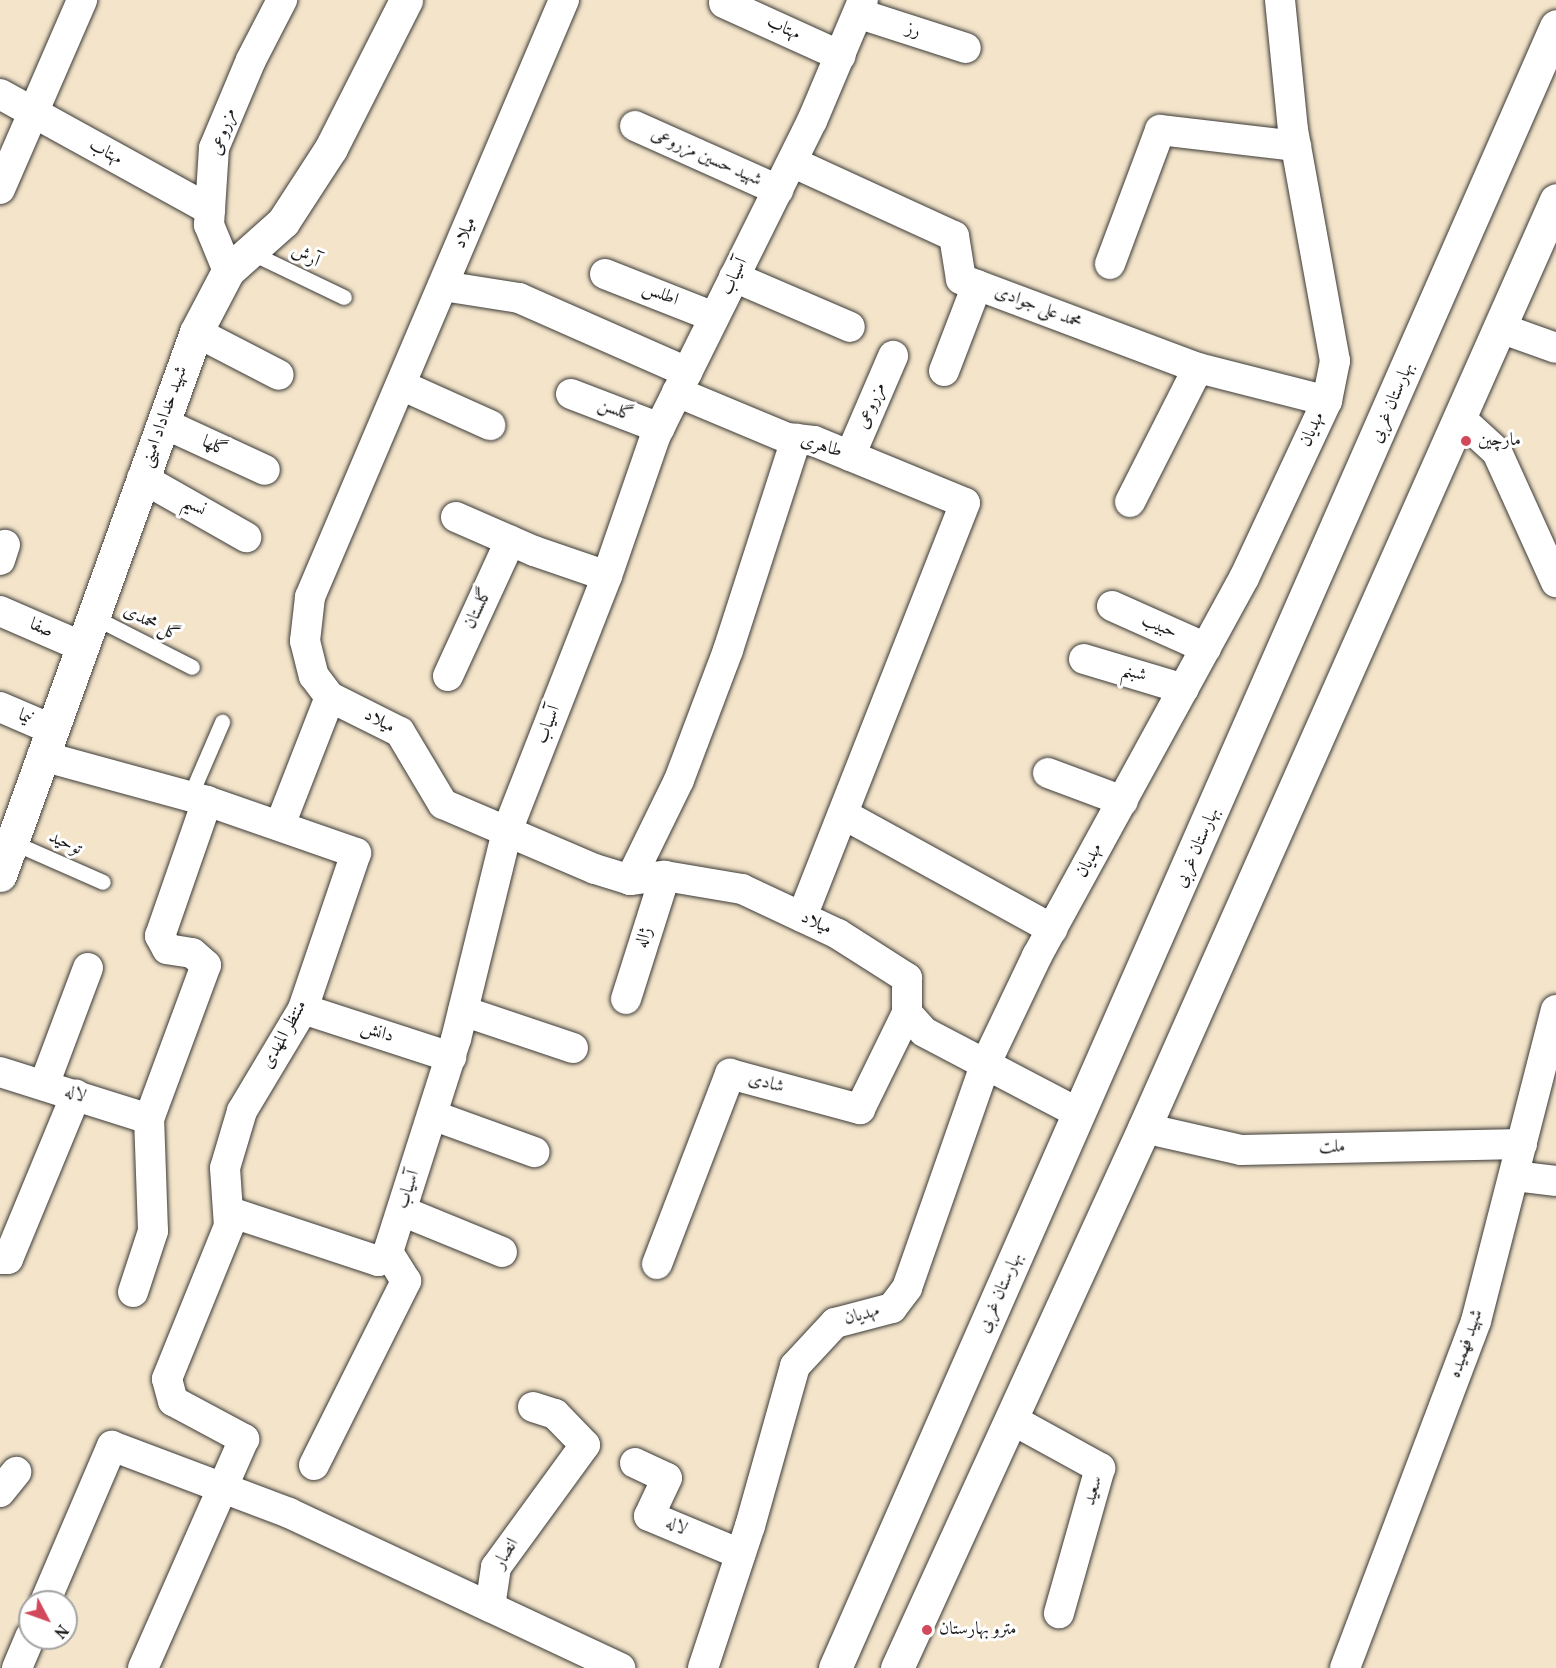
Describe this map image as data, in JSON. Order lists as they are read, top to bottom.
{
  "streets": {
    "main road": ["بهارستان غربی", "شهید خداداد امینی"],
    "street": [
      "مهتاب",
      "رز",
      "مزروعی",
      "شهید حسین مزروعی",
      "میلاد",
      "آسیاب",
      "اطلس",
      "محمد علی جوادی",
      "گلسن",
      "مهدیان",
      "گلها",
      "طاهری",
      "نسیم",
      "گلستان",
      "حبیب",
      "صفا",
      "شبنم",
      "نیما",
      "ژاله",
      "دانش",
      "منتظر المهدی",
      "شادی",
      "لاله",
      "ملت",
      "شهید فهمیده",
      "سعید",
      "انصار"
    ],
    "lane": ["آرش", "گل محمدی", "توحید"]
  },
  "crossings": [
    ["مهتاب", "مزروعی"],
    ["مهتاب", "آسیاب"],
    ["رز", "آسیاب"],
    ["مزروعی", "آرش"],
    ["مزروعی", "شهید خداداد امینی"],
    ["مزروعی", "طاهری"],
    ["شهید حسین مزروعی", "آسیاب"],
    ["میلاد", "آسیاب"],
    ["میلاد", "طاهری"],
    ["میلاد", "ژاله"],
    ["میلاد", "شادی"],
    ["آرش", "شهید خداداد امینی"],
    ["آسیاب", "اطلس"],
    ["آسیاب", "محمد علی جوادی"],
    ["آسیاب", "گلسن"],
    ["آسیاب", "طاهری"],
    ["آسیاب", "دانش"],
    ["محمد علی جوادی", "مهدیان"],
    ["شهید خداداد امینی", "گلها"],
    ["شهید خداداد امینی", "نسیم"],
    ["شهید خداداد امینی", "گل محمدی"],
    ["شهید خداداد امینی", "صفا"],
    ["شهید خداداد امینی", "نیما"],
    ["شهید خداداد امینی", "توحید"],
    ["شهید خداداد امینی", "منتظر المهدی"],
    ["مهدیان", "حبیب"],
    ["مهدیان", "شبنم"],
    ["مهدیان", "لاله"],
    ["نیما", "منتظر المهدی"],
    ["دانش", "منتظر المهدی"],
    ["ملت", "شهید فهمیده"]
  ],
  "places": ["مارچین", "مترو بهارستان"],
  "north": "bottom right"
}
